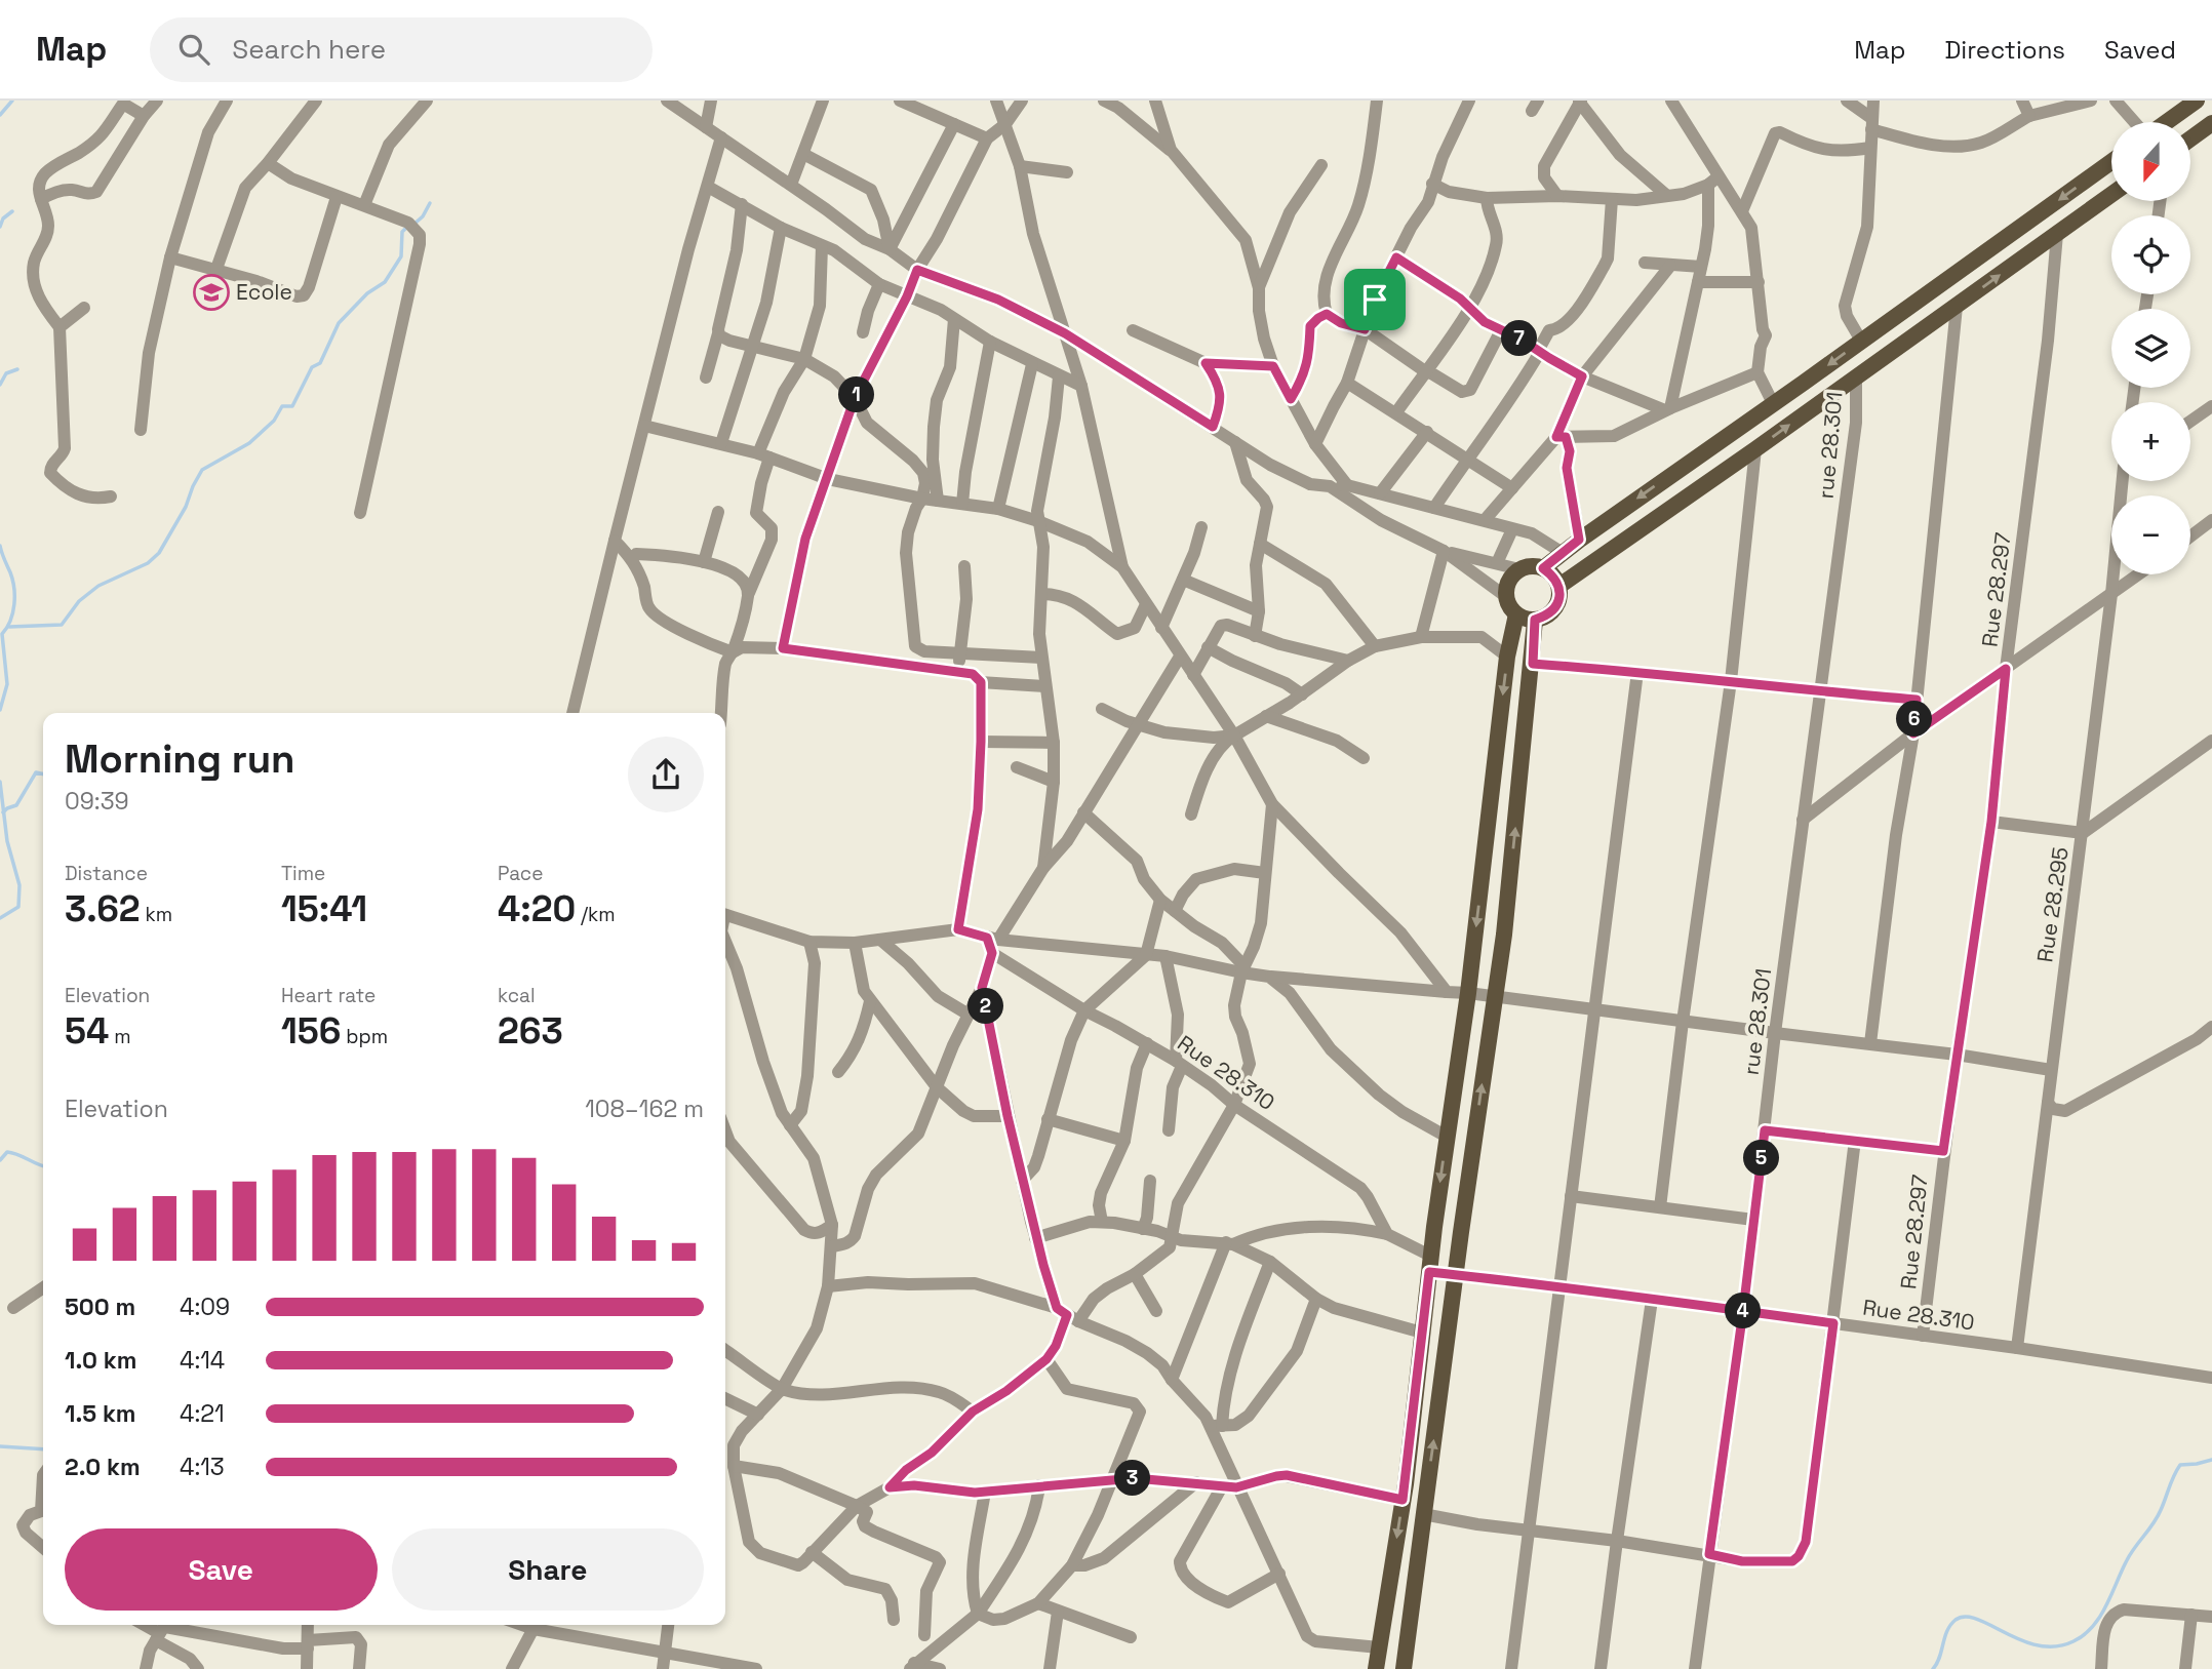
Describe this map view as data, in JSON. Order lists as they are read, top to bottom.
{
  "streets": {
    "street": [
      "rue 28.301",
      "Rue 28.297",
      "Rue 28.295",
      "Rue 28.310"
    ]
  },
  "crossings": [
    ["rue 28.301", "Rue 28.310"],
    ["Rue 28.297", "Rue 28.310"],
    ["Rue 28.295", "Rue 28.310"]
  ],
  "places": {
    "school or university": ["Ecole"]
  },
  "north": "bottom",
  "page": {
    "header": "Map",
    "search": "Search here",
    "nav": ["Map", "Directions", "Saved"],
    "map_buttons": ["+", "−"],
    "pins": [
      "7",
      "1",
      "6",
      "2",
      "5",
      "4",
      "3"
    ],
    "heading": ["Morning run", "09:39"],
    "stats": [
      ["Distance", "3.62 km"],
      ["Time", "15:41"],
      ["Pace", "4:20 /km"],
      ["Elevation", "54 m"],
      ["Heart rate", "156 bpm"],
      ["kcal", "263"]
    ],
    "chart": ["Elevation", "108–162 m"],
    "list": [
      {
        "name": "500 m",
        "note": "4:09"
      },
      {
        "name": "1.0 km",
        "note": "4:14"
      },
      {
        "name": "1.5 km",
        "note": "4:21"
      },
      {
        "name": "2.0 km",
        "note": "4:13"
      }
    ],
    "buttons": ["Save", "Share"]
  }
}
